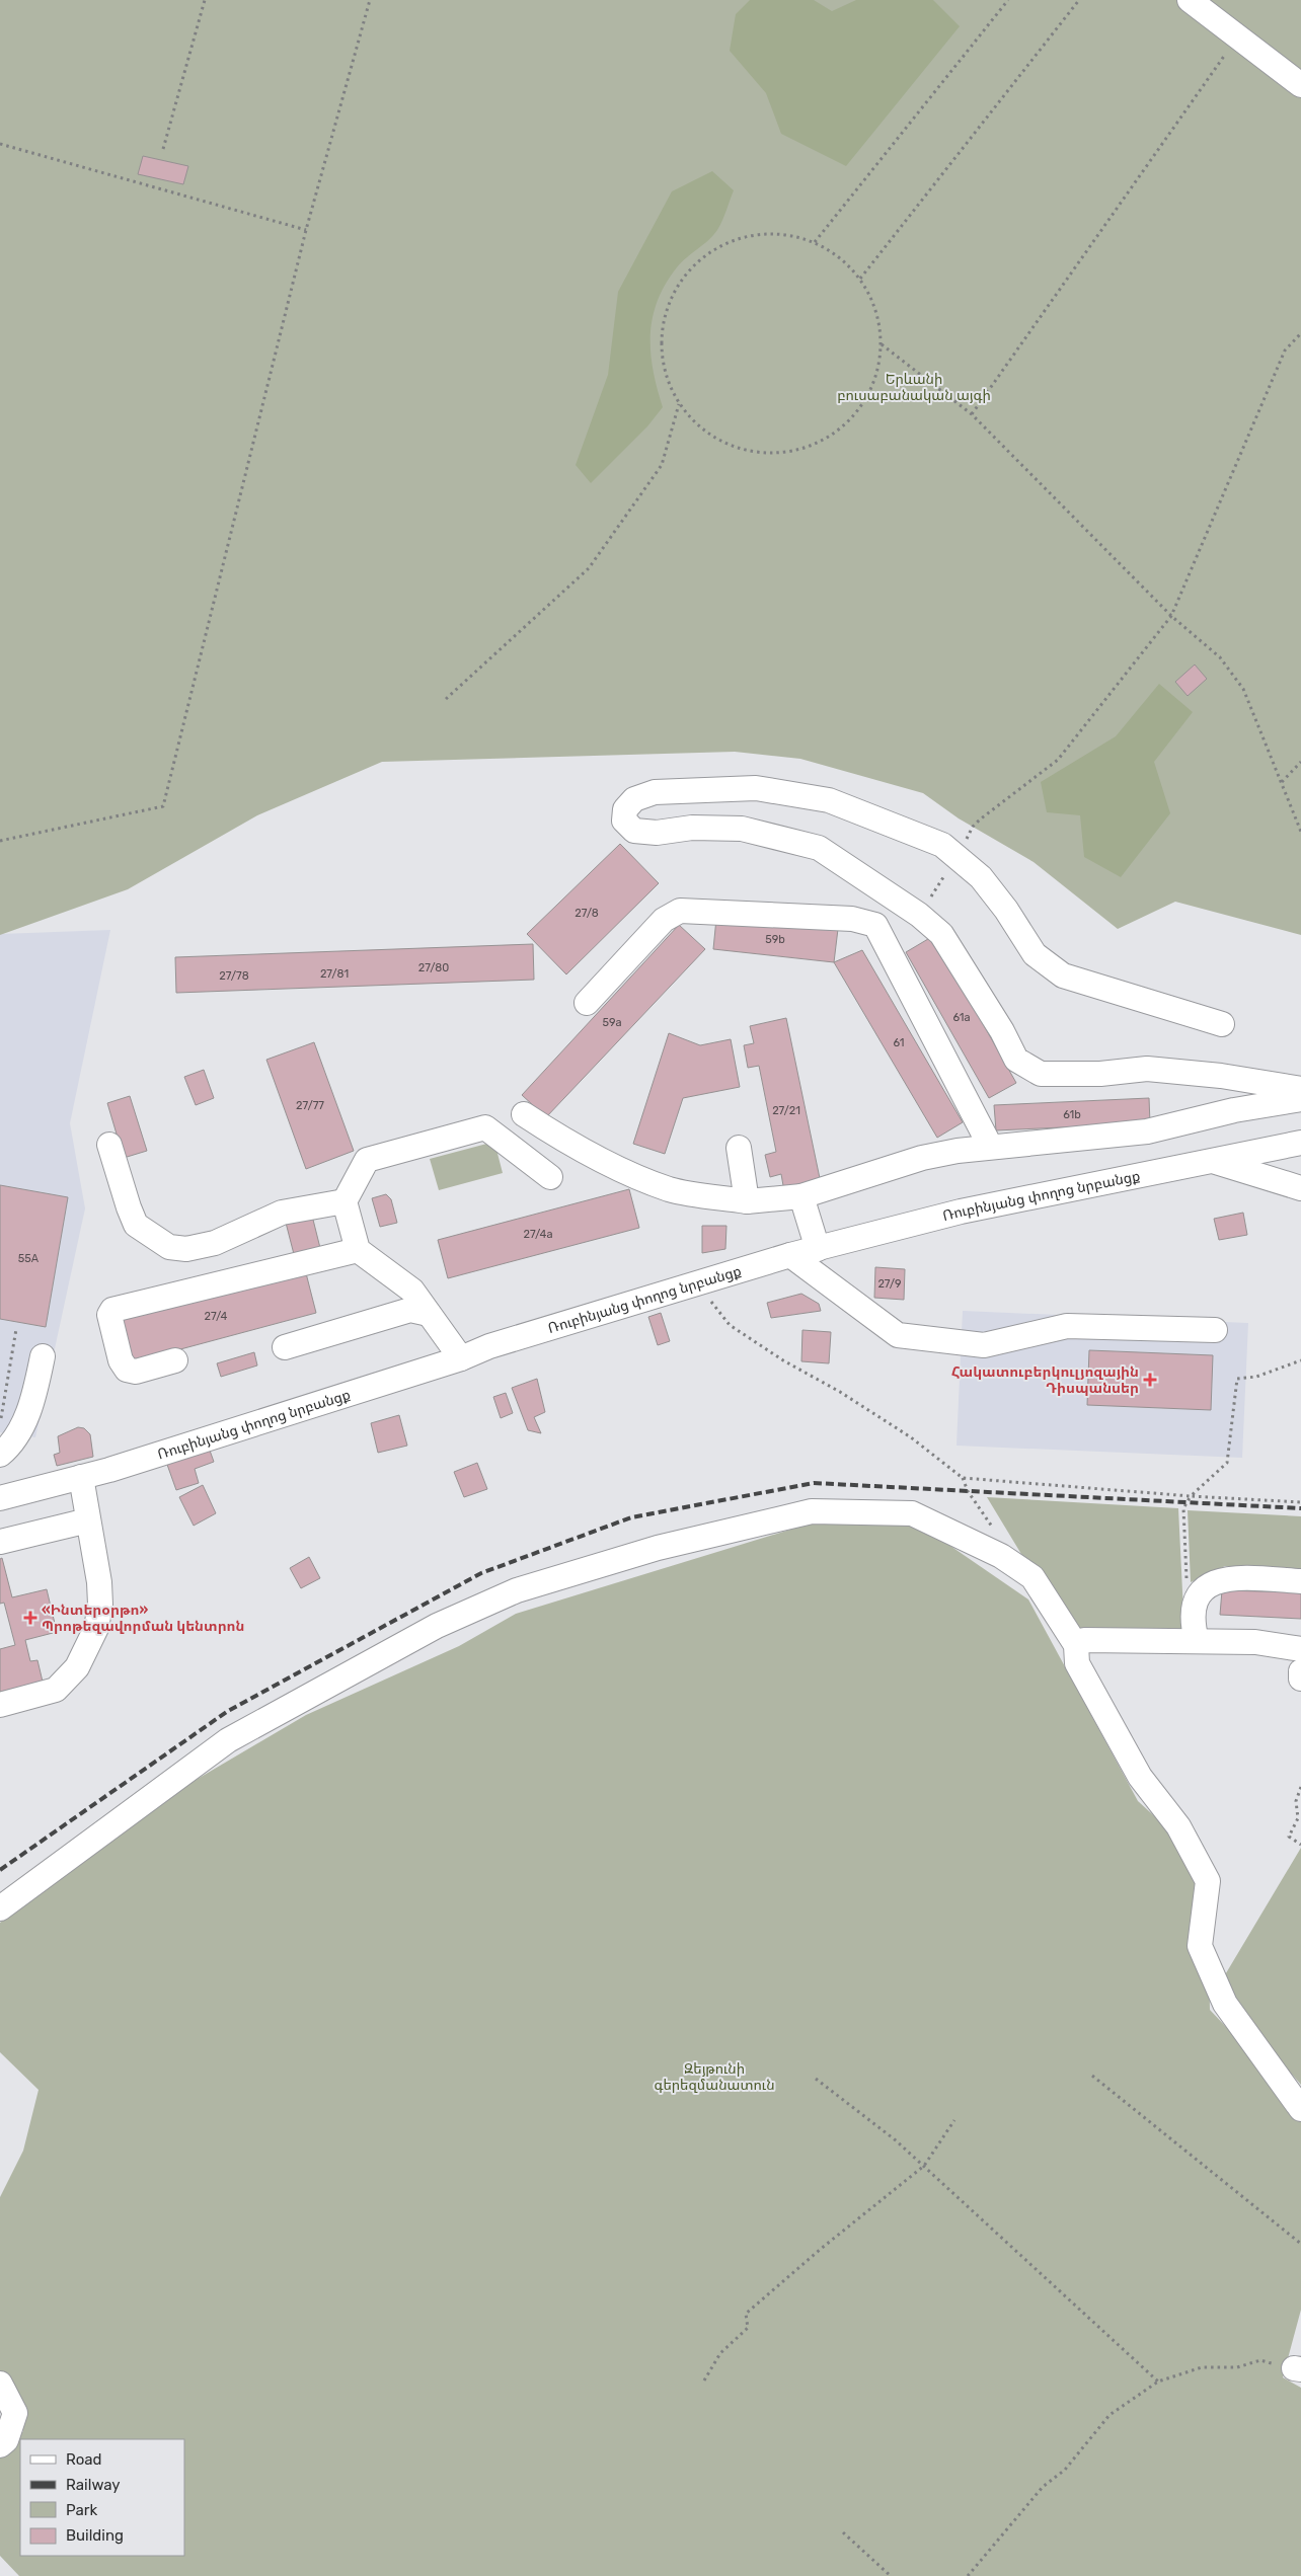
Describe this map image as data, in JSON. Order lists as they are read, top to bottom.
{
  "streets": {
    "street": ["Ռուբինյանց փողոց նրբանցք"]
  },
  "parks": ["Երևանի բուսաբանական այգի", "Զեյթունի գերեզմանատուն"],
  "places": {
    "health": ["Հակատուբերկուլյոզային Դիսպանսեր", "«Ինտերօրթո» Պրոթեզավորման կենտրոն"]
  },
  "house_numbers": [
    "27/8",
    "59b",
    "27/80",
    "27/81",
    "27/78",
    "61a",
    "59a",
    "61",
    "27/77",
    "27/21",
    "61b",
    "27/4a",
    "55A",
    "27/9",
    "27/4"
  ],
  "legend": [
    "Road",
    "Railway",
    "Park",
    "Building"
  ]
}
